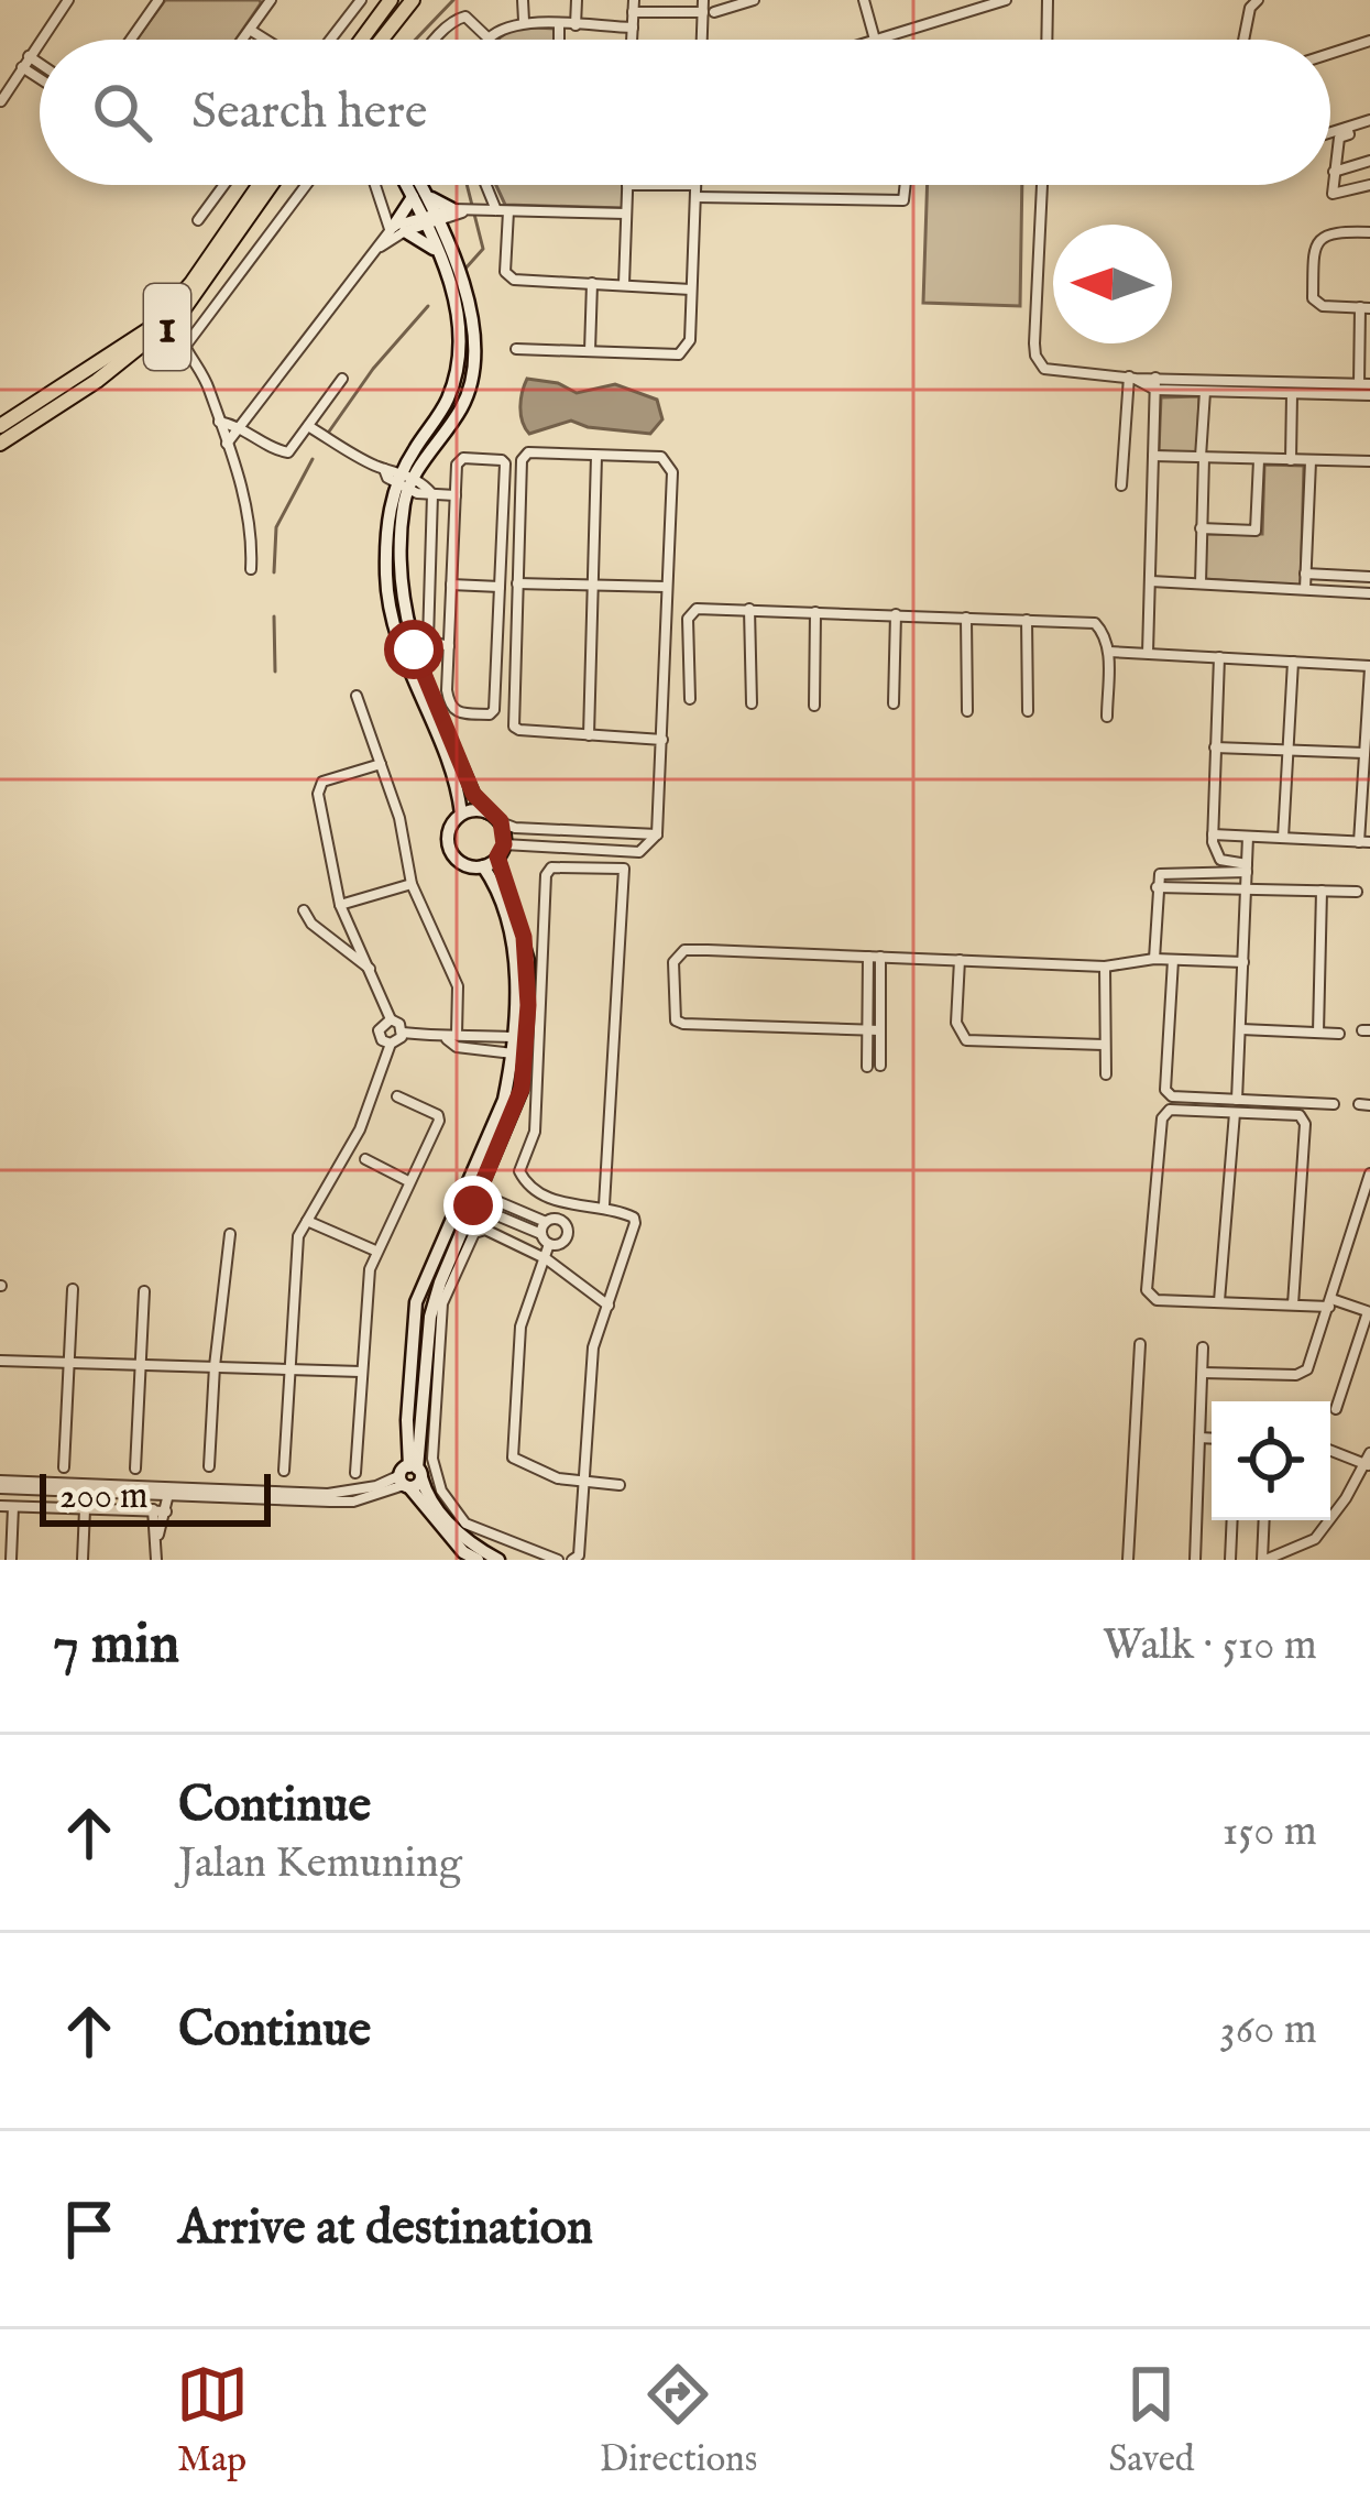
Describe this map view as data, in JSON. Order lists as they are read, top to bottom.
{
  "streets": {
    "main road": ["1"]
  },
  "scale_bar": "200 m",
  "north": "left",
  "page": {
    "search": "Search here",
    "scale": "200 m",
    "heading": ["7 min", "Walk · 510 m"],
    "list": [
      ["Continue", "Jalan Kemuning", "150 m"],
      ["Continue", "360 m"],
      "Arrive at destination"
    ],
    "nav": ["Map", "Directions", "Saved"]
  }
}
